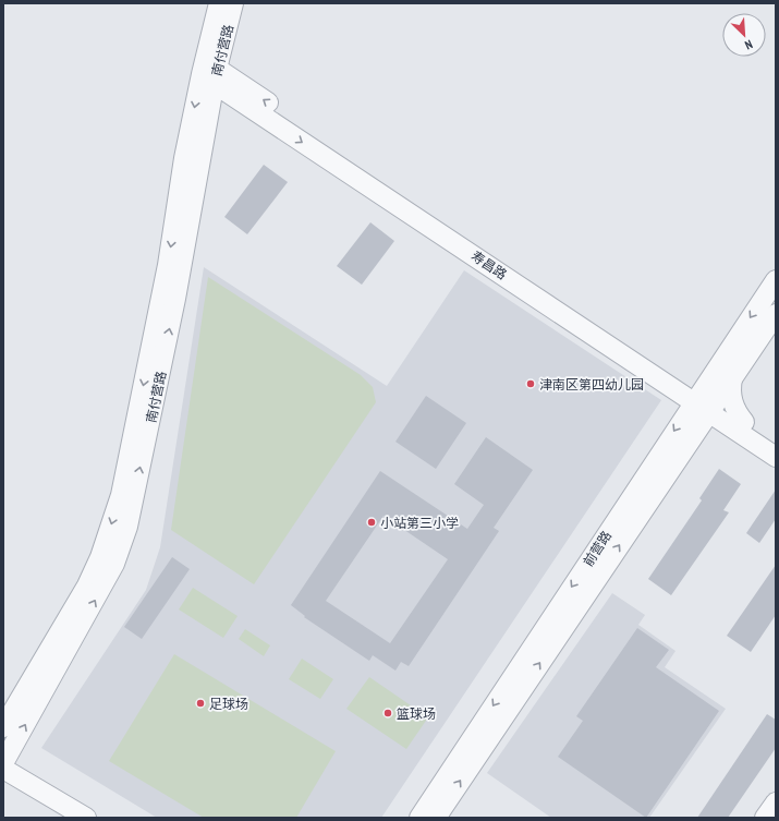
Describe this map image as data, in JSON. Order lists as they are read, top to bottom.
{
  "streets": {
    "street": ["南付营路", "寿昌路", "前营路"]
  },
  "crossings": [
    ["南付营路", "寿昌路"],
    ["寿昌路", "前营路"]
  ],
  "places": [
    "津南区第四幼儿园",
    "小站第三小学",
    "足球场",
    "篮球场"
  ],
  "north": "bottom right"
}
